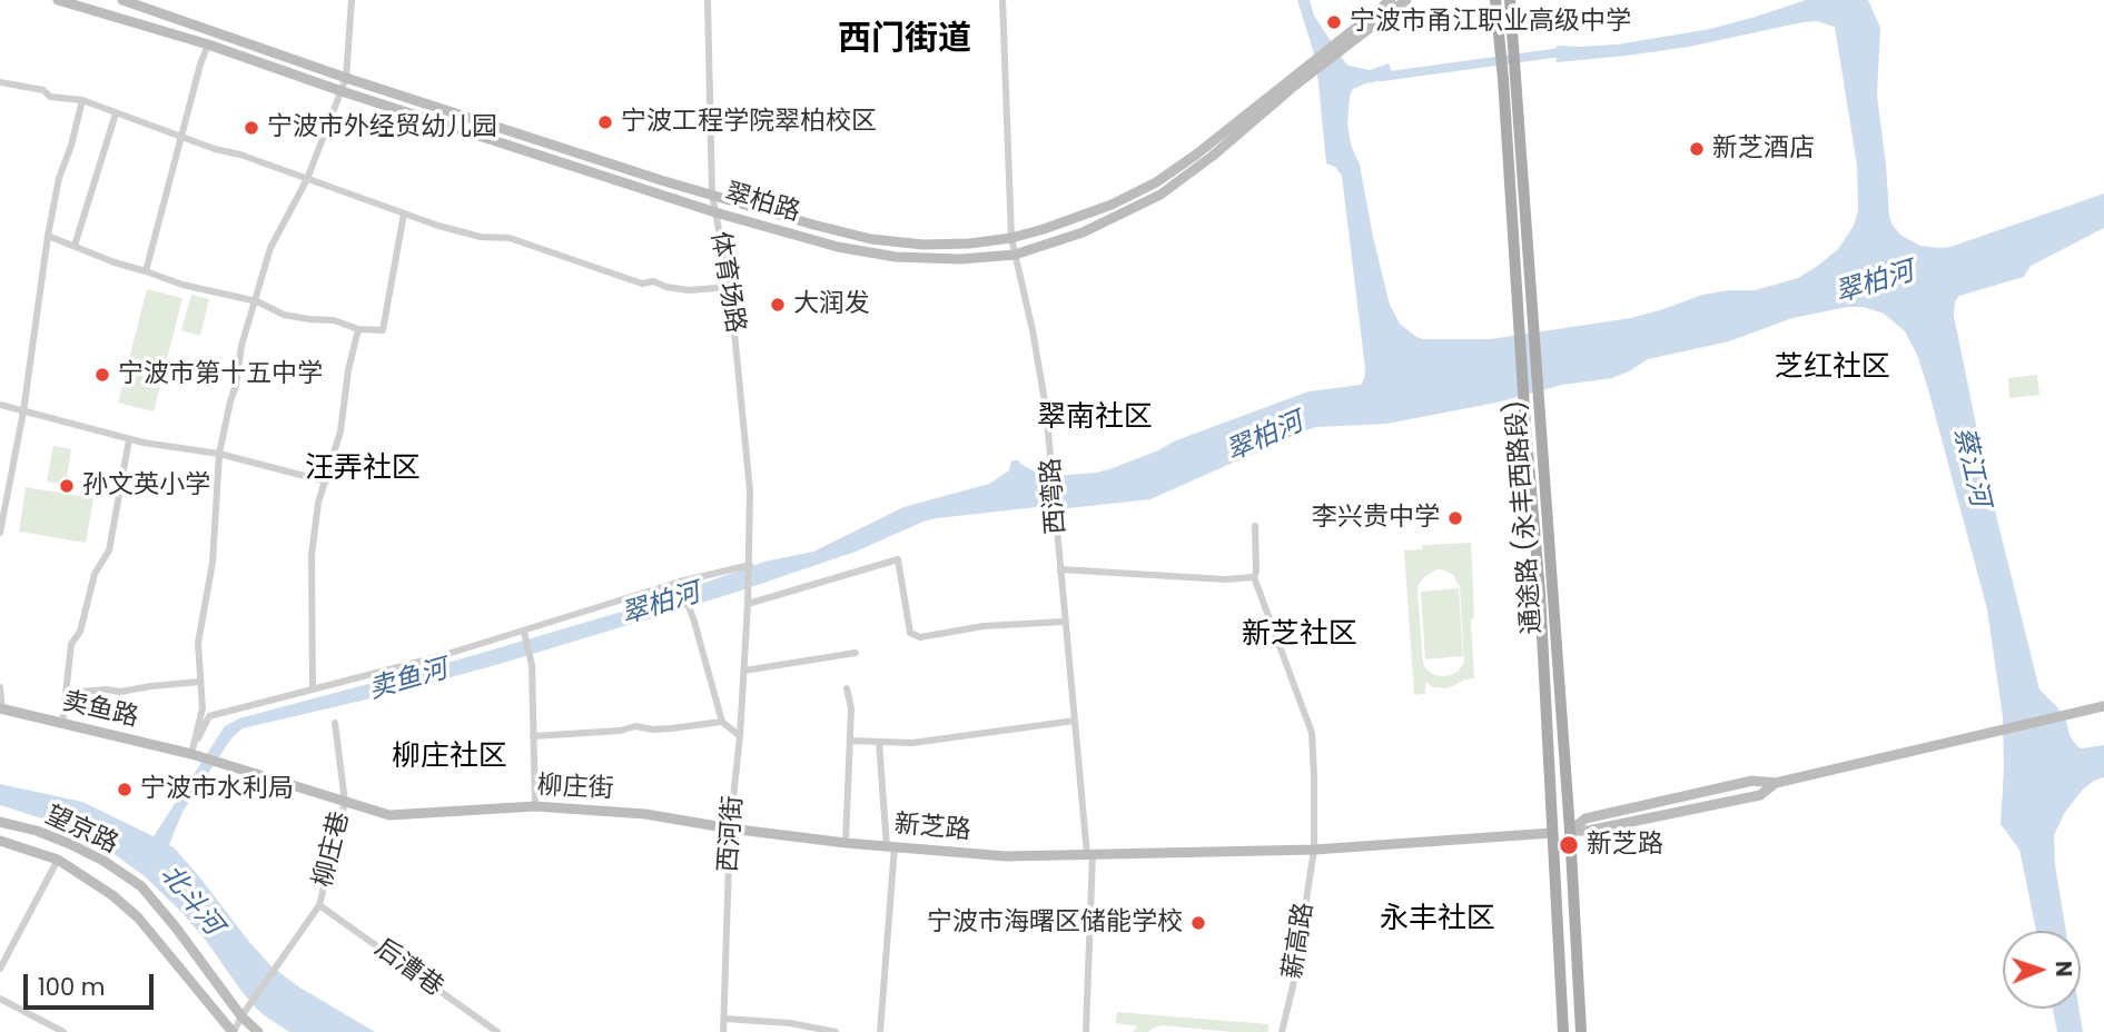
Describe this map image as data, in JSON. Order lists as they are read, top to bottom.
{
  "streets": {
    "main road": [
      "翠柏路",
      "通途路 (永丰西路段)",
      "卖鱼路",
      "柳庄街",
      "新芝路",
      "望京路"
    ],
    "street": [
      "体育场路",
      "西湾路",
      "西河街",
      "柳庄巷",
      "薪高路",
      "后漕巷"
    ]
  },
  "crossings": [
    ["翠柏路", "体育场路"],
    ["翠柏路", "西湾路"],
    ["体育场路", "西河街"],
    ["西湾路", "新芝路"],
    ["通途路 (永丰西路段)", "新芝路"],
    ["卖鱼路", "柳庄街"],
    ["柳庄街", "新芝路"],
    ["柳庄街", "西河街"],
    ["柳庄街", "柳庄巷"],
    ["新芝路", "西河街"],
    ["新芝路", "薪高路"],
    ["望京路", "柳庄巷"],
    ["柳庄巷", "后漕巷"]
  ],
  "districts": [
    "西门街道",
    "芝红社区",
    "翠南社区",
    "汪弄社区",
    "新芝社区",
    "柳庄社区",
    "永丰社区"
  ],
  "water": [
    "翠柏河",
    "蔡江河",
    "卖鱼河",
    "北斗河"
  ],
  "places": [
    "宁波市甬江职业高级中学",
    "宁波工程学院翠柏校区",
    "宁波市外经贸幼儿园",
    "新芝酒店",
    "大润发",
    "宁波市第十五中学",
    "孙文英小学",
    "李兴贵中学",
    "宁波市水利局",
    "新芝路",
    "宁波市海曙区储能学校"
  ],
  "scale_bar": "100 m",
  "north": "right"
}
